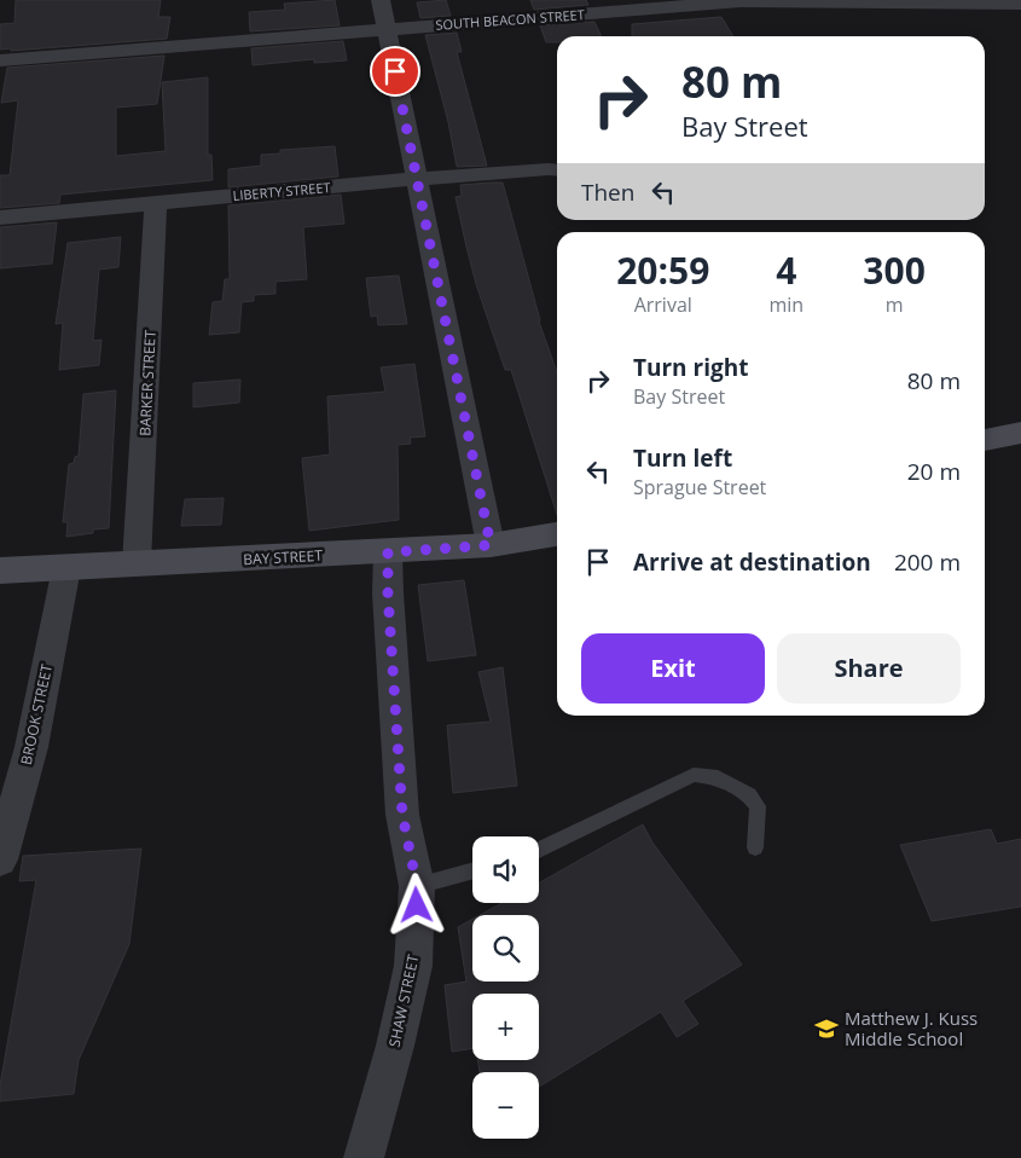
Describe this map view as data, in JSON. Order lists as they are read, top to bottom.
{
  "streets": {
    "main road": ["BAY STREET"],
    "street": [
      "SOUTH BEACON STREET",
      "LIBERTY STREET",
      "BARKER STREET",
      "BROOK STREET",
      "SHAW STREET"
    ]
  },
  "crossings": [
    ["LIBERTY STREET", "BARKER STREET"],
    ["BARKER STREET", "BAY STREET"],
    ["BAY STREET", "BROOK STREET"],
    ["BAY STREET", "SHAW STREET"]
  ],
  "places": {
    "school or university": ["Matthew J. Kuss Middle School"]
  },
  "page": {
    "turn": ["80 m", "Bay Street"],
    "then": "Then",
    "eta": [
      "20:59",
      "Arrival",
      "4",
      "min",
      "300",
      "m"
    ],
    "list": [
      {
        "name": "Turn right",
        "note": "Bay Street",
        "value": "80 m"
      },
      {
        "name": "Turn left",
        "note": "Sprague Street",
        "value": "20 m"
      },
      {
        "name": "Arrive at destination",
        "value": "200 m"
      }
    ],
    "buttons": ["Exit", "Share"],
    "map_buttons": ["+", "−"]
  }
}
